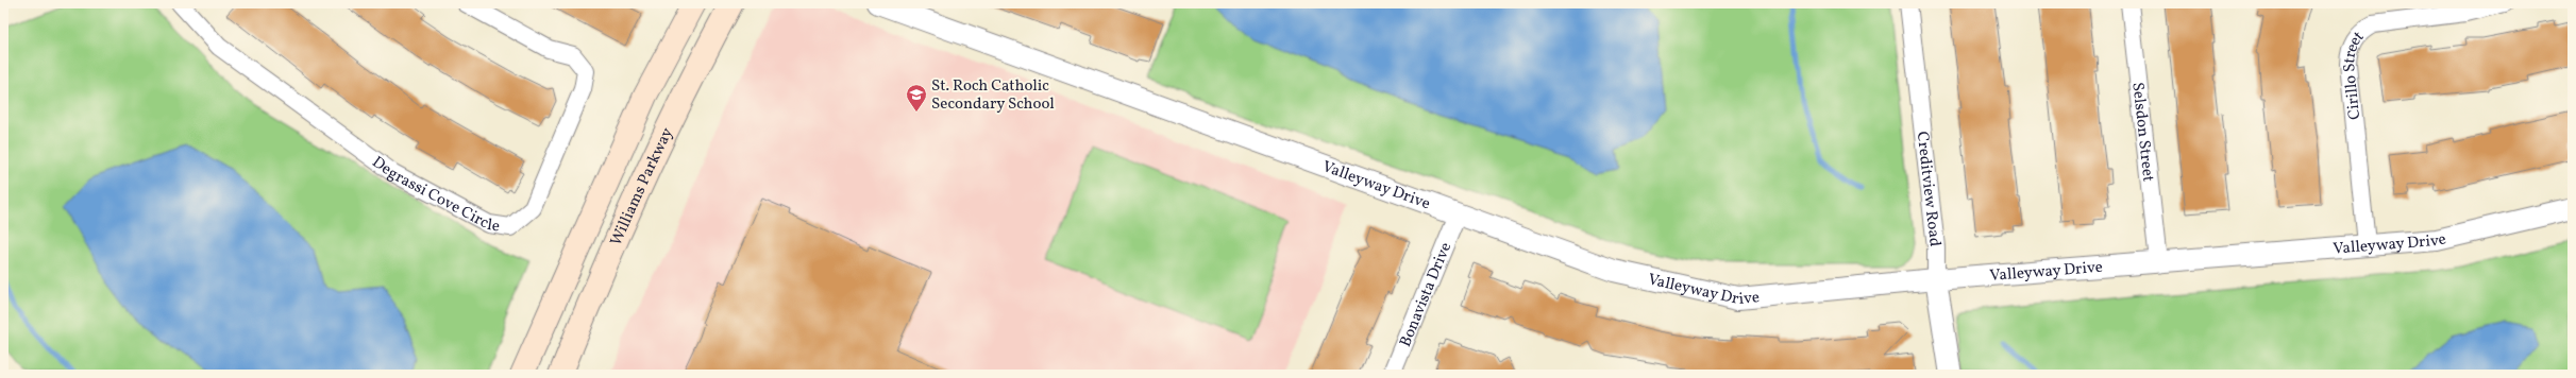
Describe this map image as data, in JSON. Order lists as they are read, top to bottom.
{
  "streets": {
    "main road": ["Williams Parkway"],
    "street": [
      "Cirillo Street",
      "Selsdon Street",
      "Valleyway Drive",
      "Creditview Road",
      "Degrassi Cove Circle",
      "Bonavista Drive"
    ]
  },
  "crossings": [
    ["Cirillo Street", "Valleyway Drive"],
    ["Selsdon Street", "Valleyway Drive"],
    ["Valleyway Drive", "Creditview Road"],
    ["Valleyway Drive", "Bonavista Drive"]
  ],
  "places": {
    "school or university": ["St. Roch Catholic Secondary School"]
  }
}
